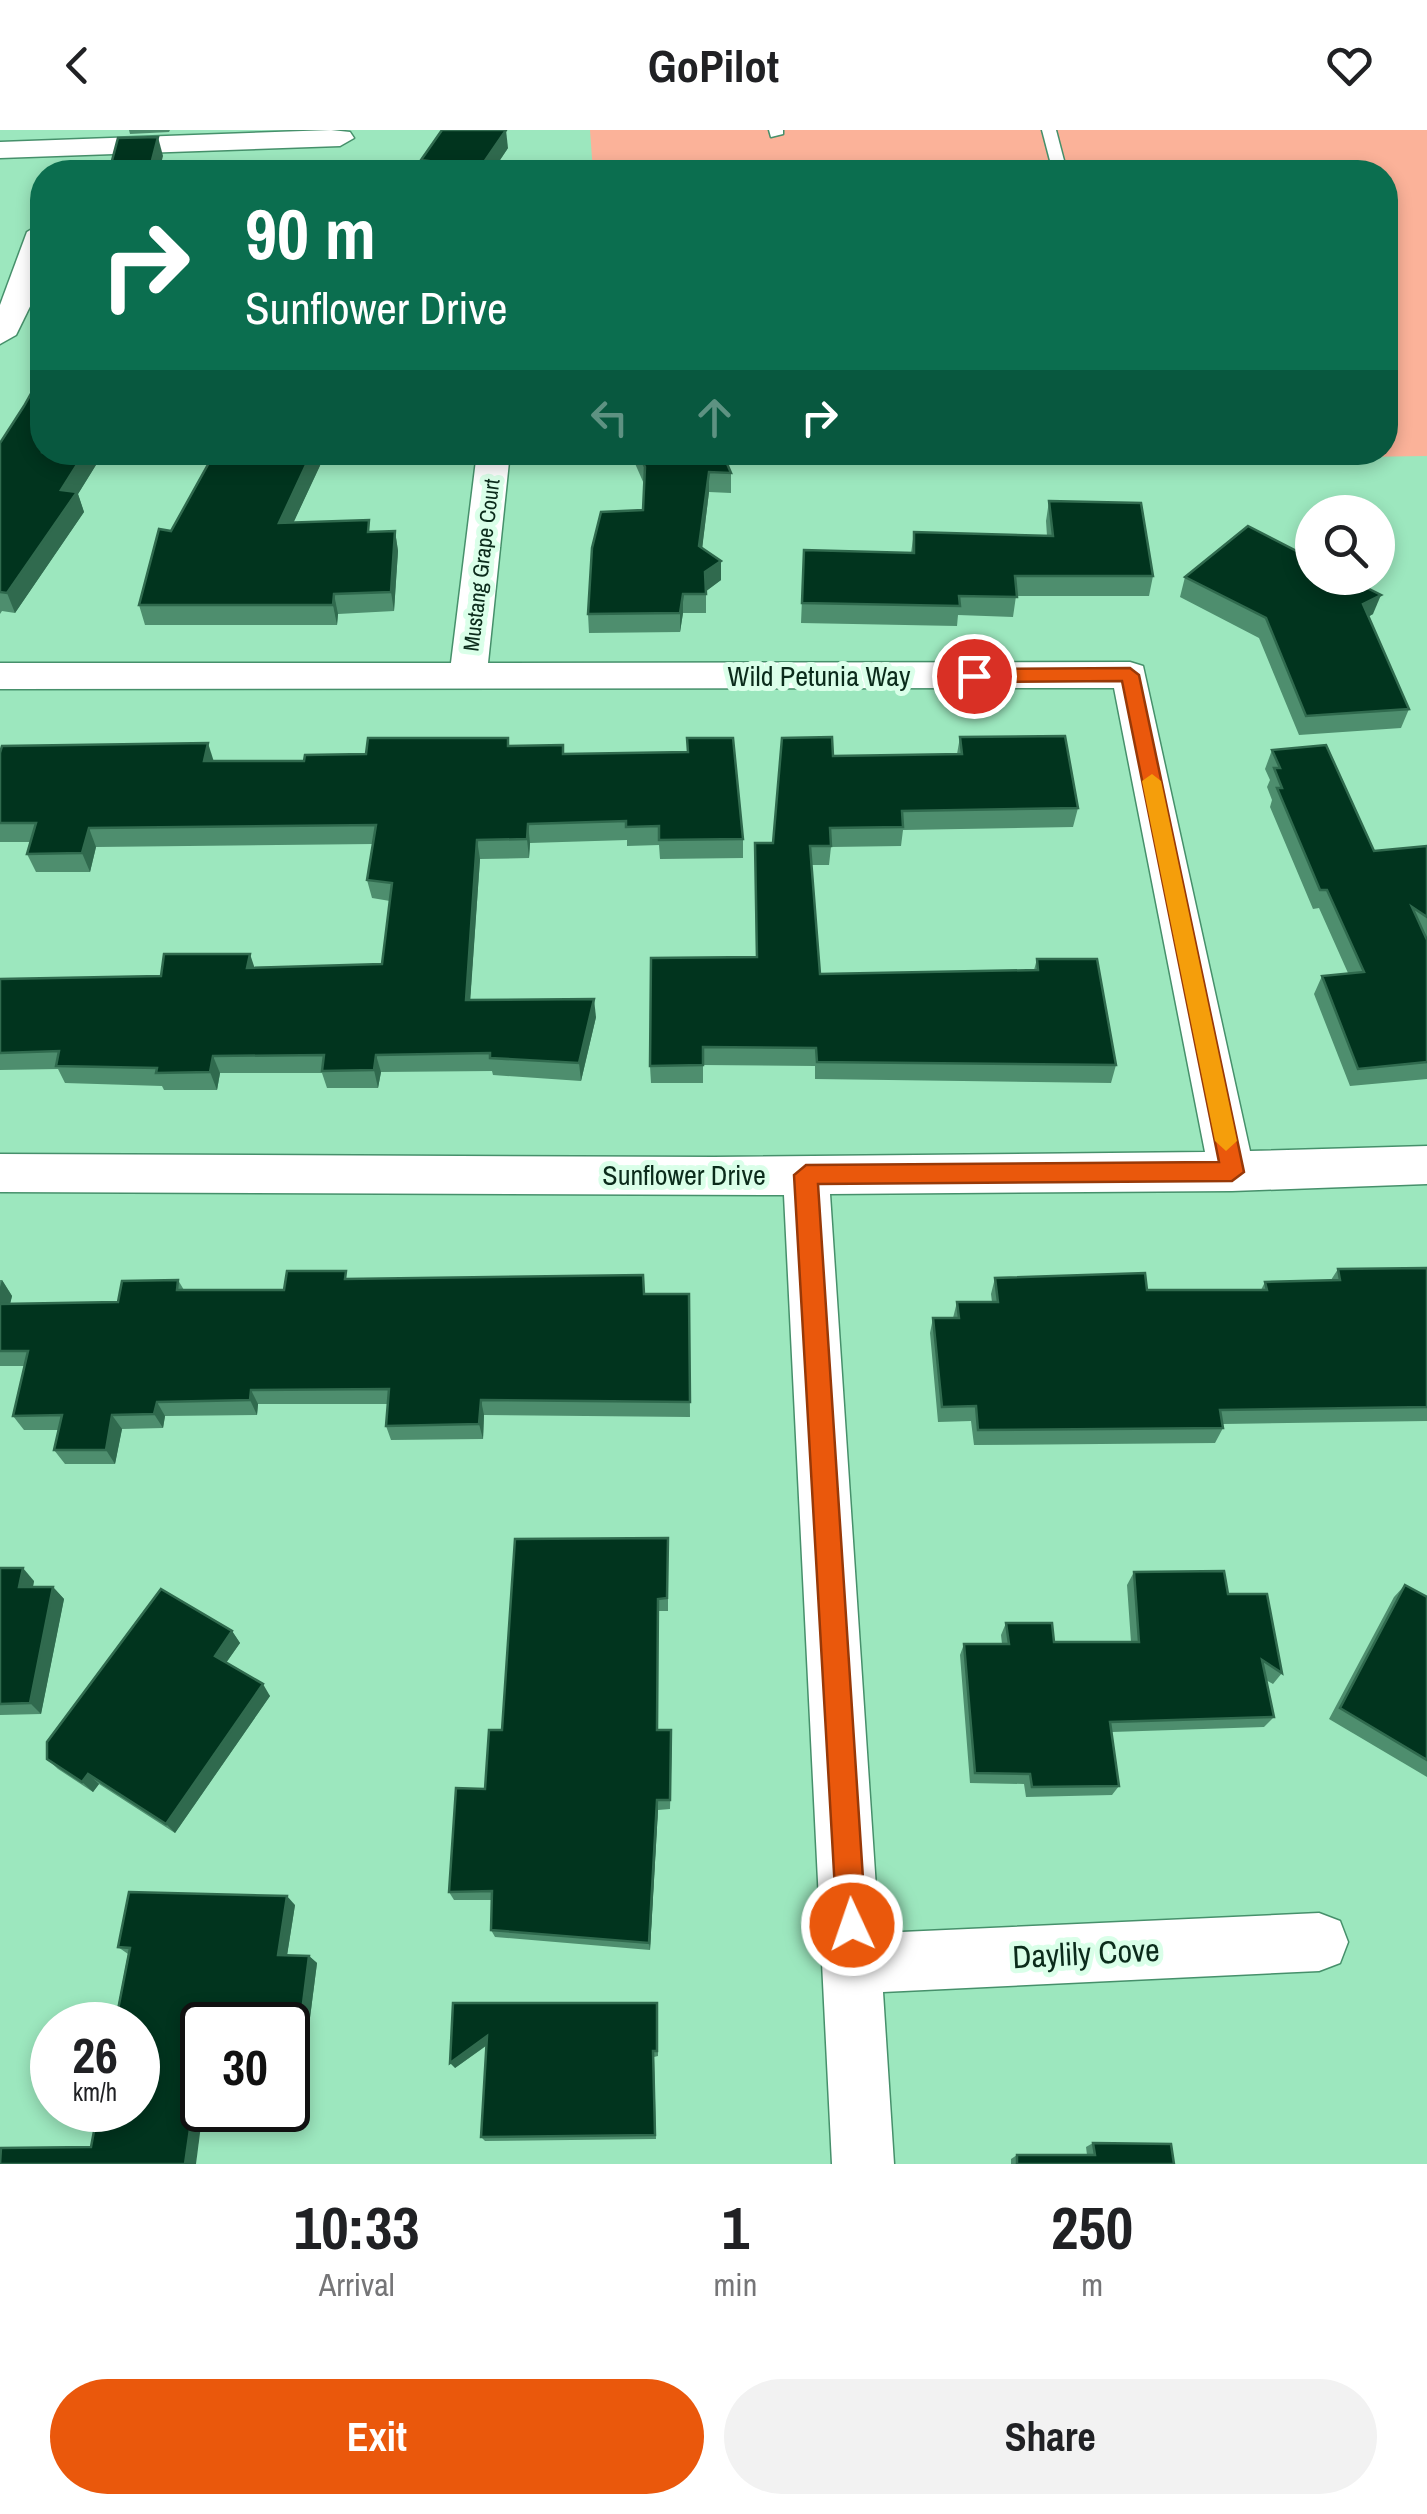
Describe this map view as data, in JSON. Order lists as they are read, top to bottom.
{
  "streets": {
    "street": [
      "Mustang Grape Court",
      "Wild Petunia Way",
      "Sunflower Drive",
      "Daylily Cove"
    ]
  },
  "crossings": [
    ["Mustang Grape Court", "Wild Petunia Way"],
    ["Wild Petunia Way", "Sunflower Drive"]
  ],
  "page": {
    "header": "GoPilot",
    "turn": ["90 m", "Sunflower Drive"],
    "speed": "26 km/h",
    "limit": "30",
    "eta": [
      "10:33",
      "Arrival",
      "1",
      "min",
      "250",
      "m"
    ],
    "buttons": ["Exit", "Share"]
  }
}
